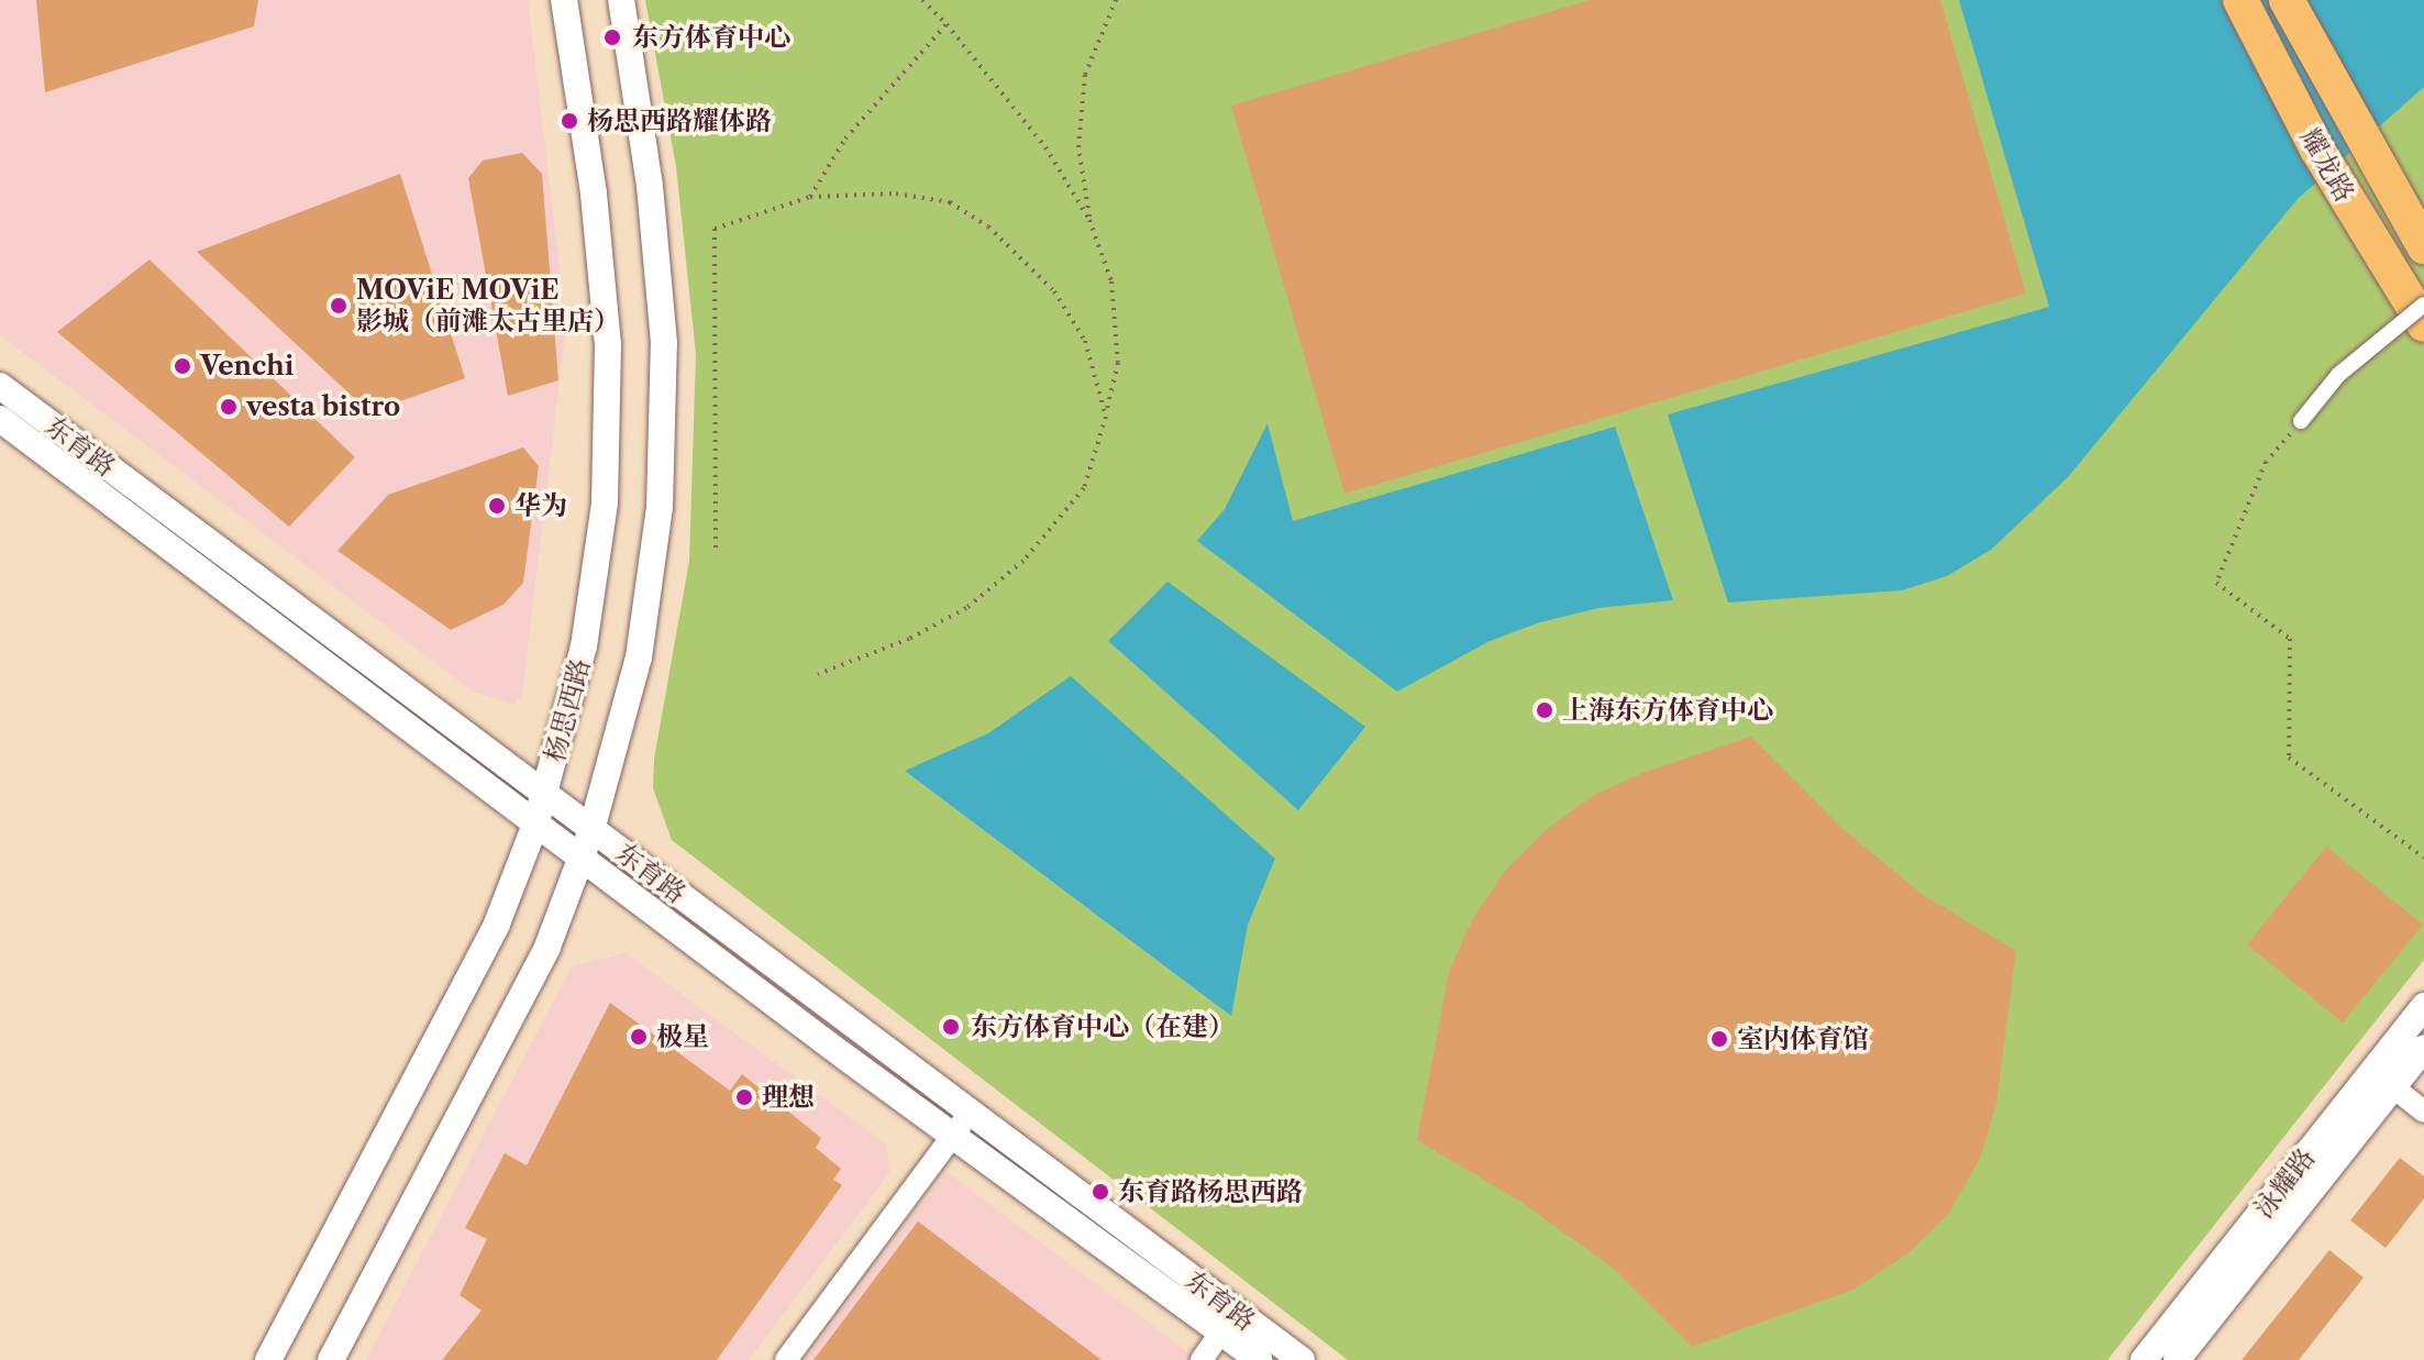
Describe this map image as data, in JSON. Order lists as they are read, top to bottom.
{
  "streets": {
    "main road": ["耀龙路"],
    "street": ["东育路", "杨思西路", "泳耀路"]
  },
  "crossings": [
    ["东育路", "杨思西路"]
  ],
  "places": [
    "东方体育中心",
    "杨思西路耀体路",
    "MOViE MOViE 影城（前滩太古里店）",
    "Venchi",
    "vesta bistro",
    "华为",
    "上海东方体育中心",
    "东方体育中心（在建）",
    "极星",
    "室内体育馆",
    "理想",
    "东育路杨思西路"
  ]
}
